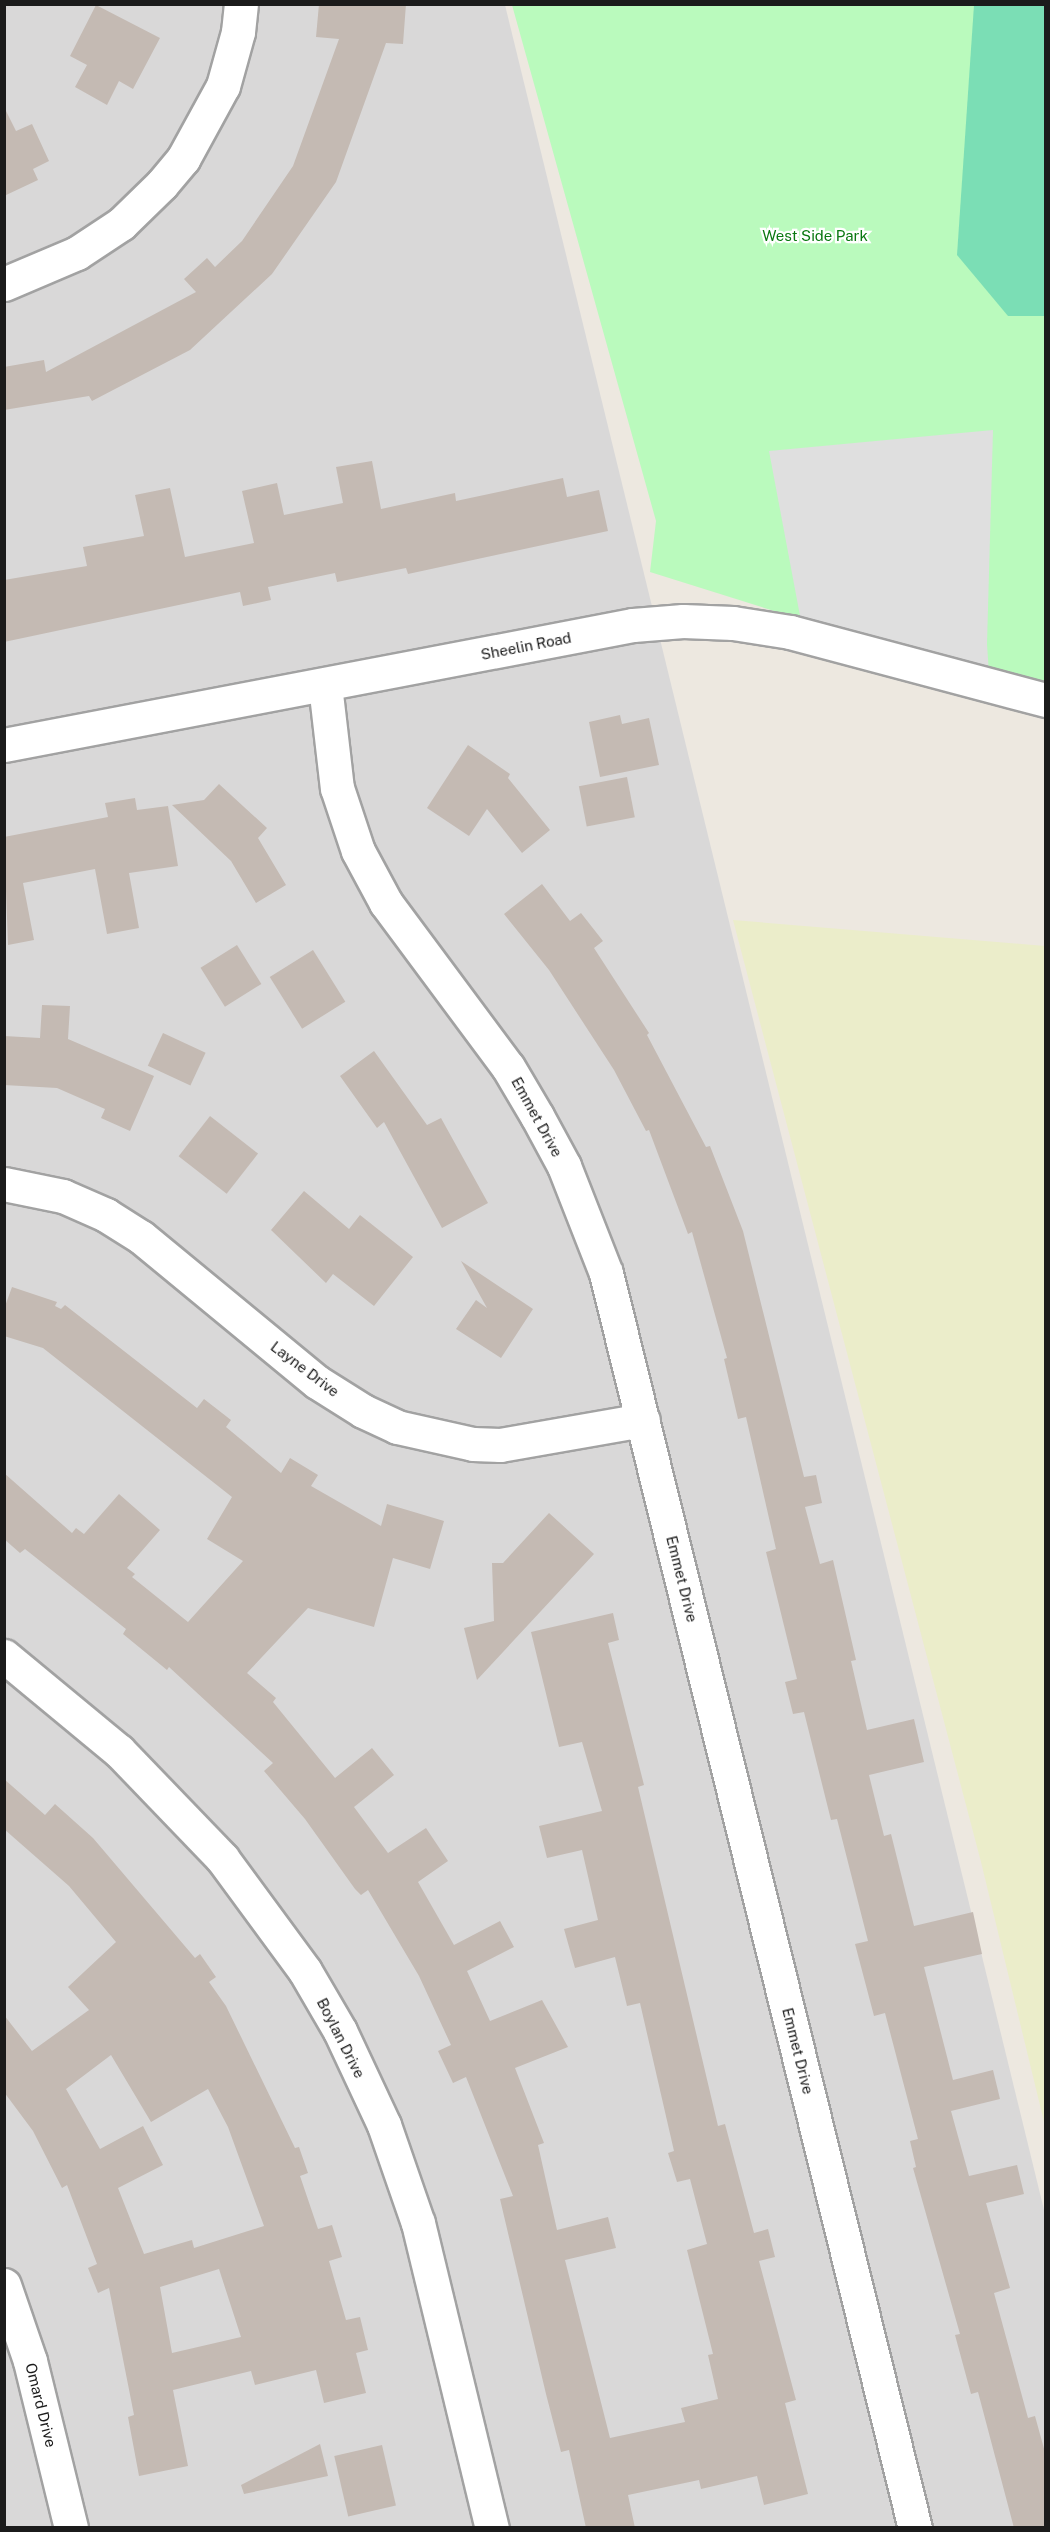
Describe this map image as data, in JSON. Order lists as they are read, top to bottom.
{
  "streets": {
    "street": [
      "Sheelin Road",
      "Emmet Drive",
      "Layne Drive",
      "Boylan Drive",
      "Omard Drive"
    ]
  },
  "crossings": [
    ["Sheelin Road", "Emmet Drive"],
    ["Emmet Drive", "Layne Drive"]
  ],
  "parks": ["West Side Park"]
}
